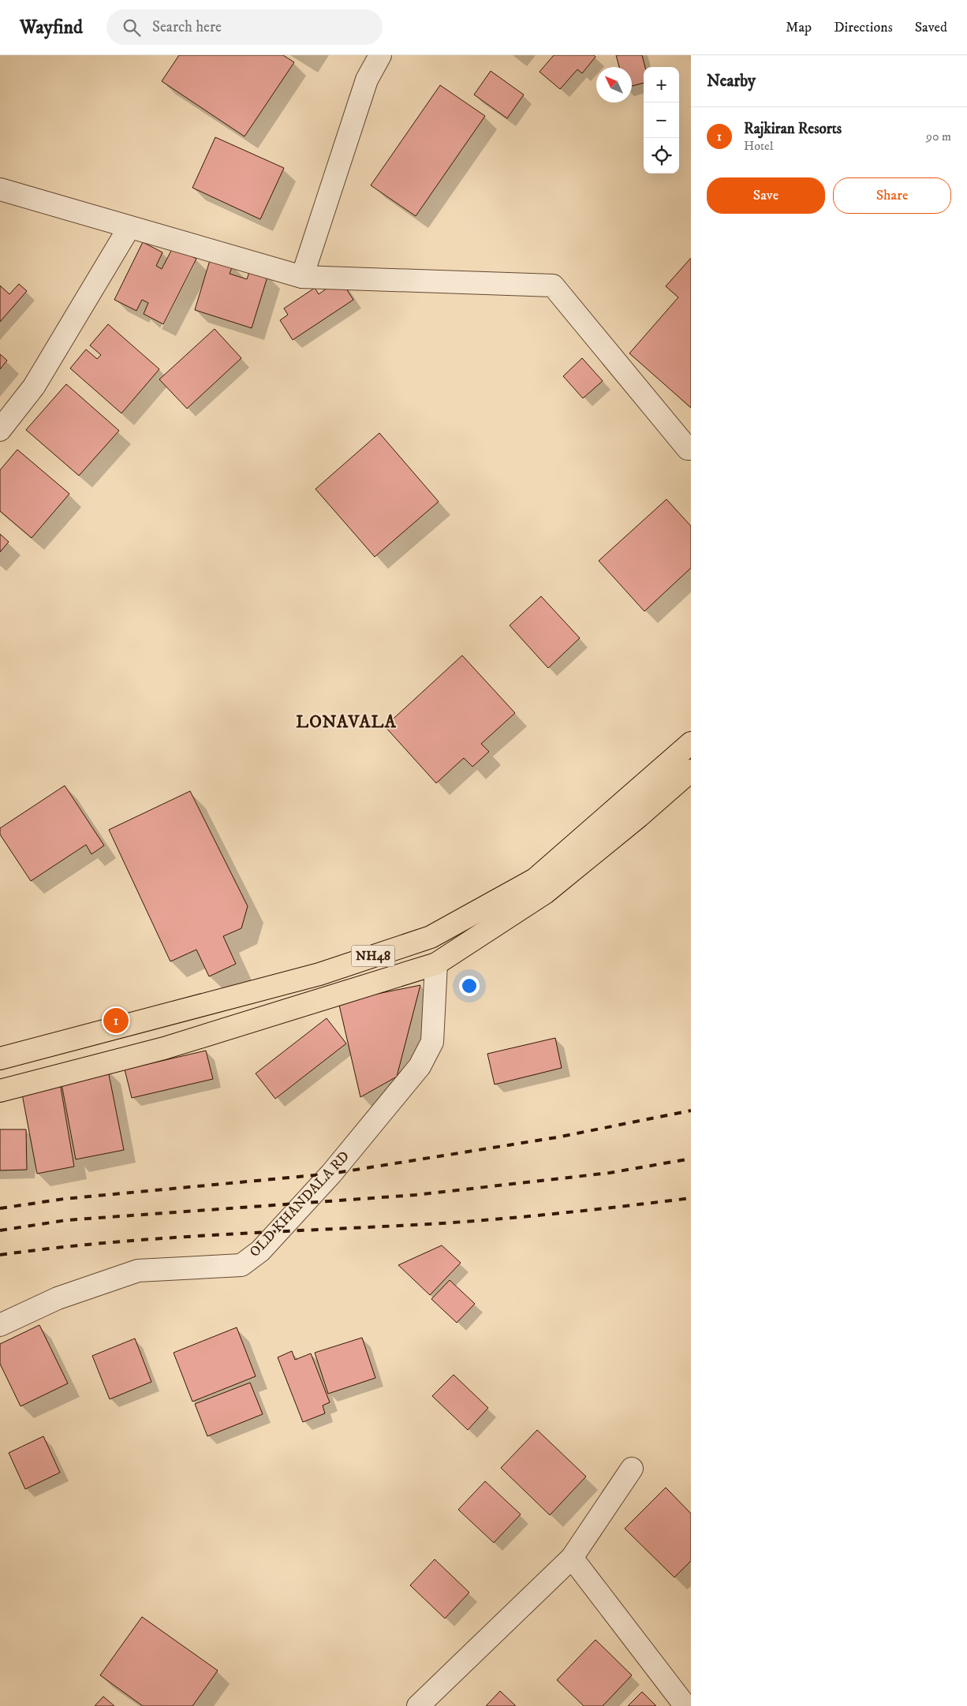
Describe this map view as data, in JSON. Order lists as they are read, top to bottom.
{
  "streets": {
    "highway": ["NH48"],
    "street": ["OLD KHANDALA RD"]
  },
  "crossings": [
    ["NH48", "OLD KHANDALA RD"]
  ],
  "districts": ["LONAVALA"],
  "north": "top left",
  "page": {
    "header": "Wayfind",
    "search": "Search here",
    "nav": ["Map", "Directions", "Saved"],
    "heading": "Nearby",
    "map_buttons": ["+", "−"],
    "list": [
      {
        "mark": "1",
        "name": "Rajkiran Resorts",
        "note": "Hotel",
        "value": "90 m"
      }
    ],
    "buttons": ["Save", "Share"],
    "pins": "1"
  }
}
